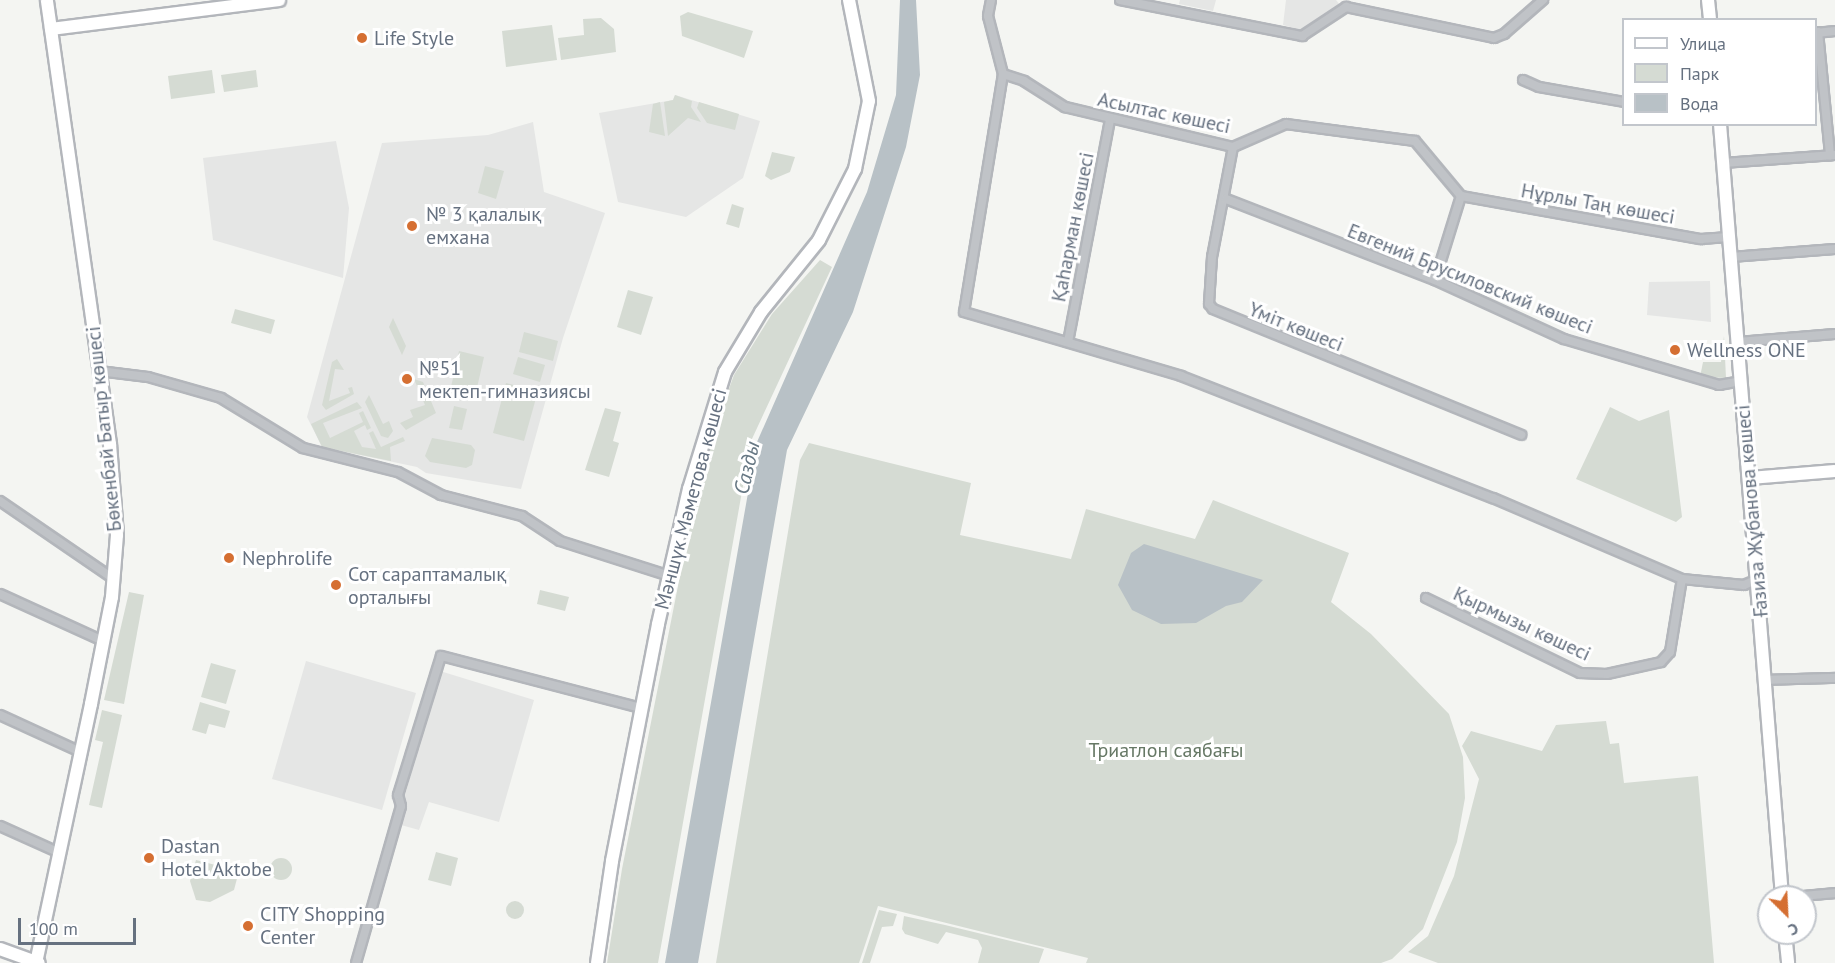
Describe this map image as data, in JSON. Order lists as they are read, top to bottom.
{
  "streets": {
    "street": [
      "Асылтас көшесі",
      "Нұрлы Таң көшесі",
      "Қаһарман көшесі",
      "Евгений Брусиловский көшесі",
      "Үміт көшесі",
      "Бөкенбай Батыр көшесі",
      "Мәншүк Мәметова көшесі",
      "Ғазиза Жұбанова көшесі",
      "Қырмызы көшесі"
    ]
  },
  "crossings": [
    ["Асылтас көшесі", "Нұрлы Таң көшесі"],
    ["Асылтас көшесі", "Қаһарман көшесі"],
    ["Асылтас көшесі", "Үміт көшесі"],
    ["Нұрлы Таң көшесі", "Ғазиза Жұбанова көшесі"],
    ["Евгений Брусиловский көшесі", "Үміт көшесі"],
    ["Евгений Брусиловский көшесі", "Ғазиза Жұбанова көшесі"]
  ],
  "water": ["Сазды"],
  "parks": ["Триатлон саябағы"],
  "places": [
    "Life Style",
    "№ 3 қалалық емхана",
    "Wellness ONE",
    "№51 мектеп-гимназиясы",
    "Nephrolife",
    "Сот сараптамалық орталығы",
    "Dastan Hotel Aktobe",
    "CITY Shopping Center"
  ],
  "legend": ["Улица", "Парк", "Вода"],
  "scale_bar": "100 m",
  "north": "bottom right"
}
